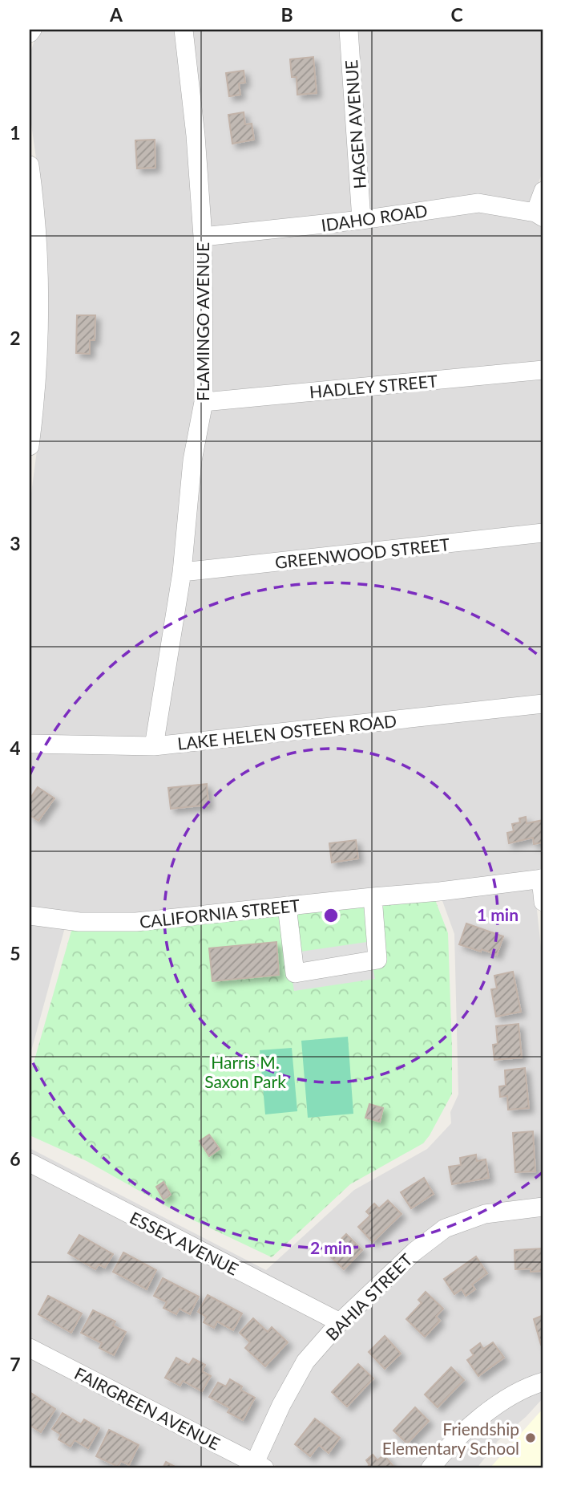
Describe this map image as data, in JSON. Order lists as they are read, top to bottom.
{
  "streets": {
    "street": [
      "HAGEN AVENUE",
      "IDAHO ROAD",
      "FLAMINGO AVENUE",
      "HADLEY STREET",
      "GREENWOOD STREET",
      "LAKE HELEN OSTEEN ROAD",
      "CALIFORNIA STREET",
      "ESSEX AVENUE",
      "BAHIA STREET",
      "FAIRGREEN AVENUE"
    ]
  },
  "crossings": [
    ["HAGEN AVENUE", "IDAHO ROAD"],
    ["IDAHO ROAD", "FLAMINGO AVENUE"],
    ["FLAMINGO AVENUE", "HADLEY STREET"],
    ["FLAMINGO AVENUE", "GREENWOOD STREET"],
    ["FLAMINGO AVENUE", "LAKE HELEN OSTEEN ROAD"],
    ["ESSEX AVENUE", "BAHIA STREET"],
    ["BAHIA STREET", "FAIRGREEN AVENUE"]
  ],
  "parks": ["Harris M. Saxon Park"],
  "places": ["Friendship Elementary School"],
  "grid": {
    "columns": ["A", "B", "C"],
    "rows": [
      "1",
      "2",
      "3",
      "4",
      "5",
      "6",
      "7"
    ]
  },
  "rings": ["1 min", "2 min"]
}
